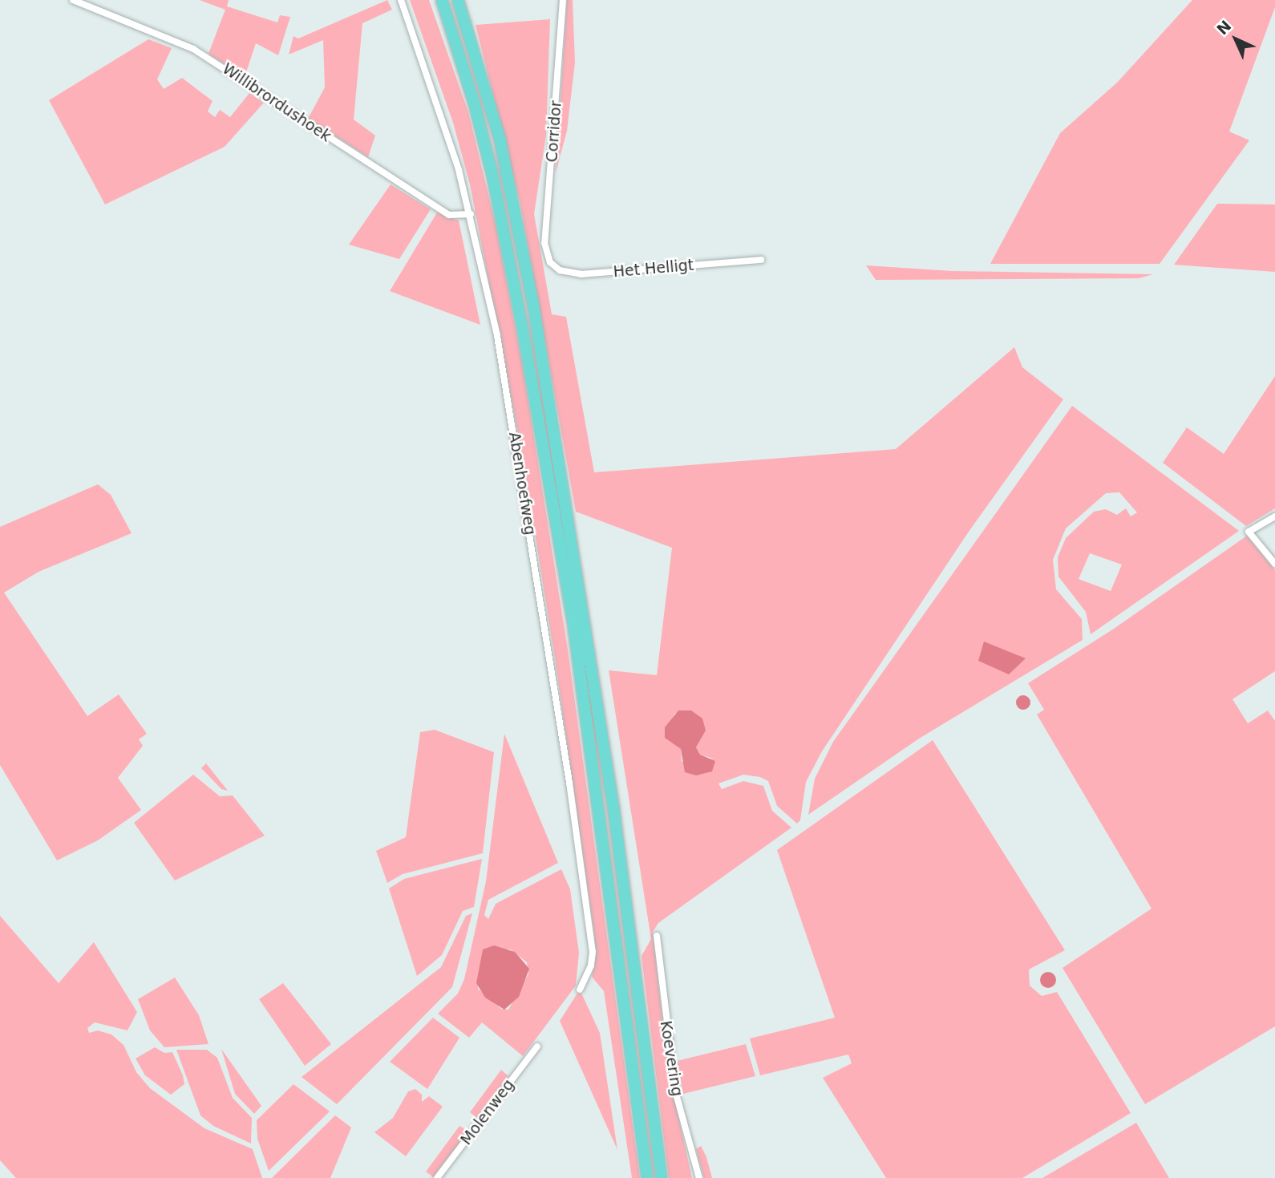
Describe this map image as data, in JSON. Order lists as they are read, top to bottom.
{
  "streets": {
    "street": [
      "Willibrordushoek",
      "Corridor",
      "Het Helligt",
      "Abenhoefweg",
      "Koevering",
      "Molenweg"
    ]
  },
  "crossings": [
    ["Willibrordushoek", "Abenhoefweg"],
    ["Corridor", "Het Helligt"]
  ],
  "north": "top left"
}
